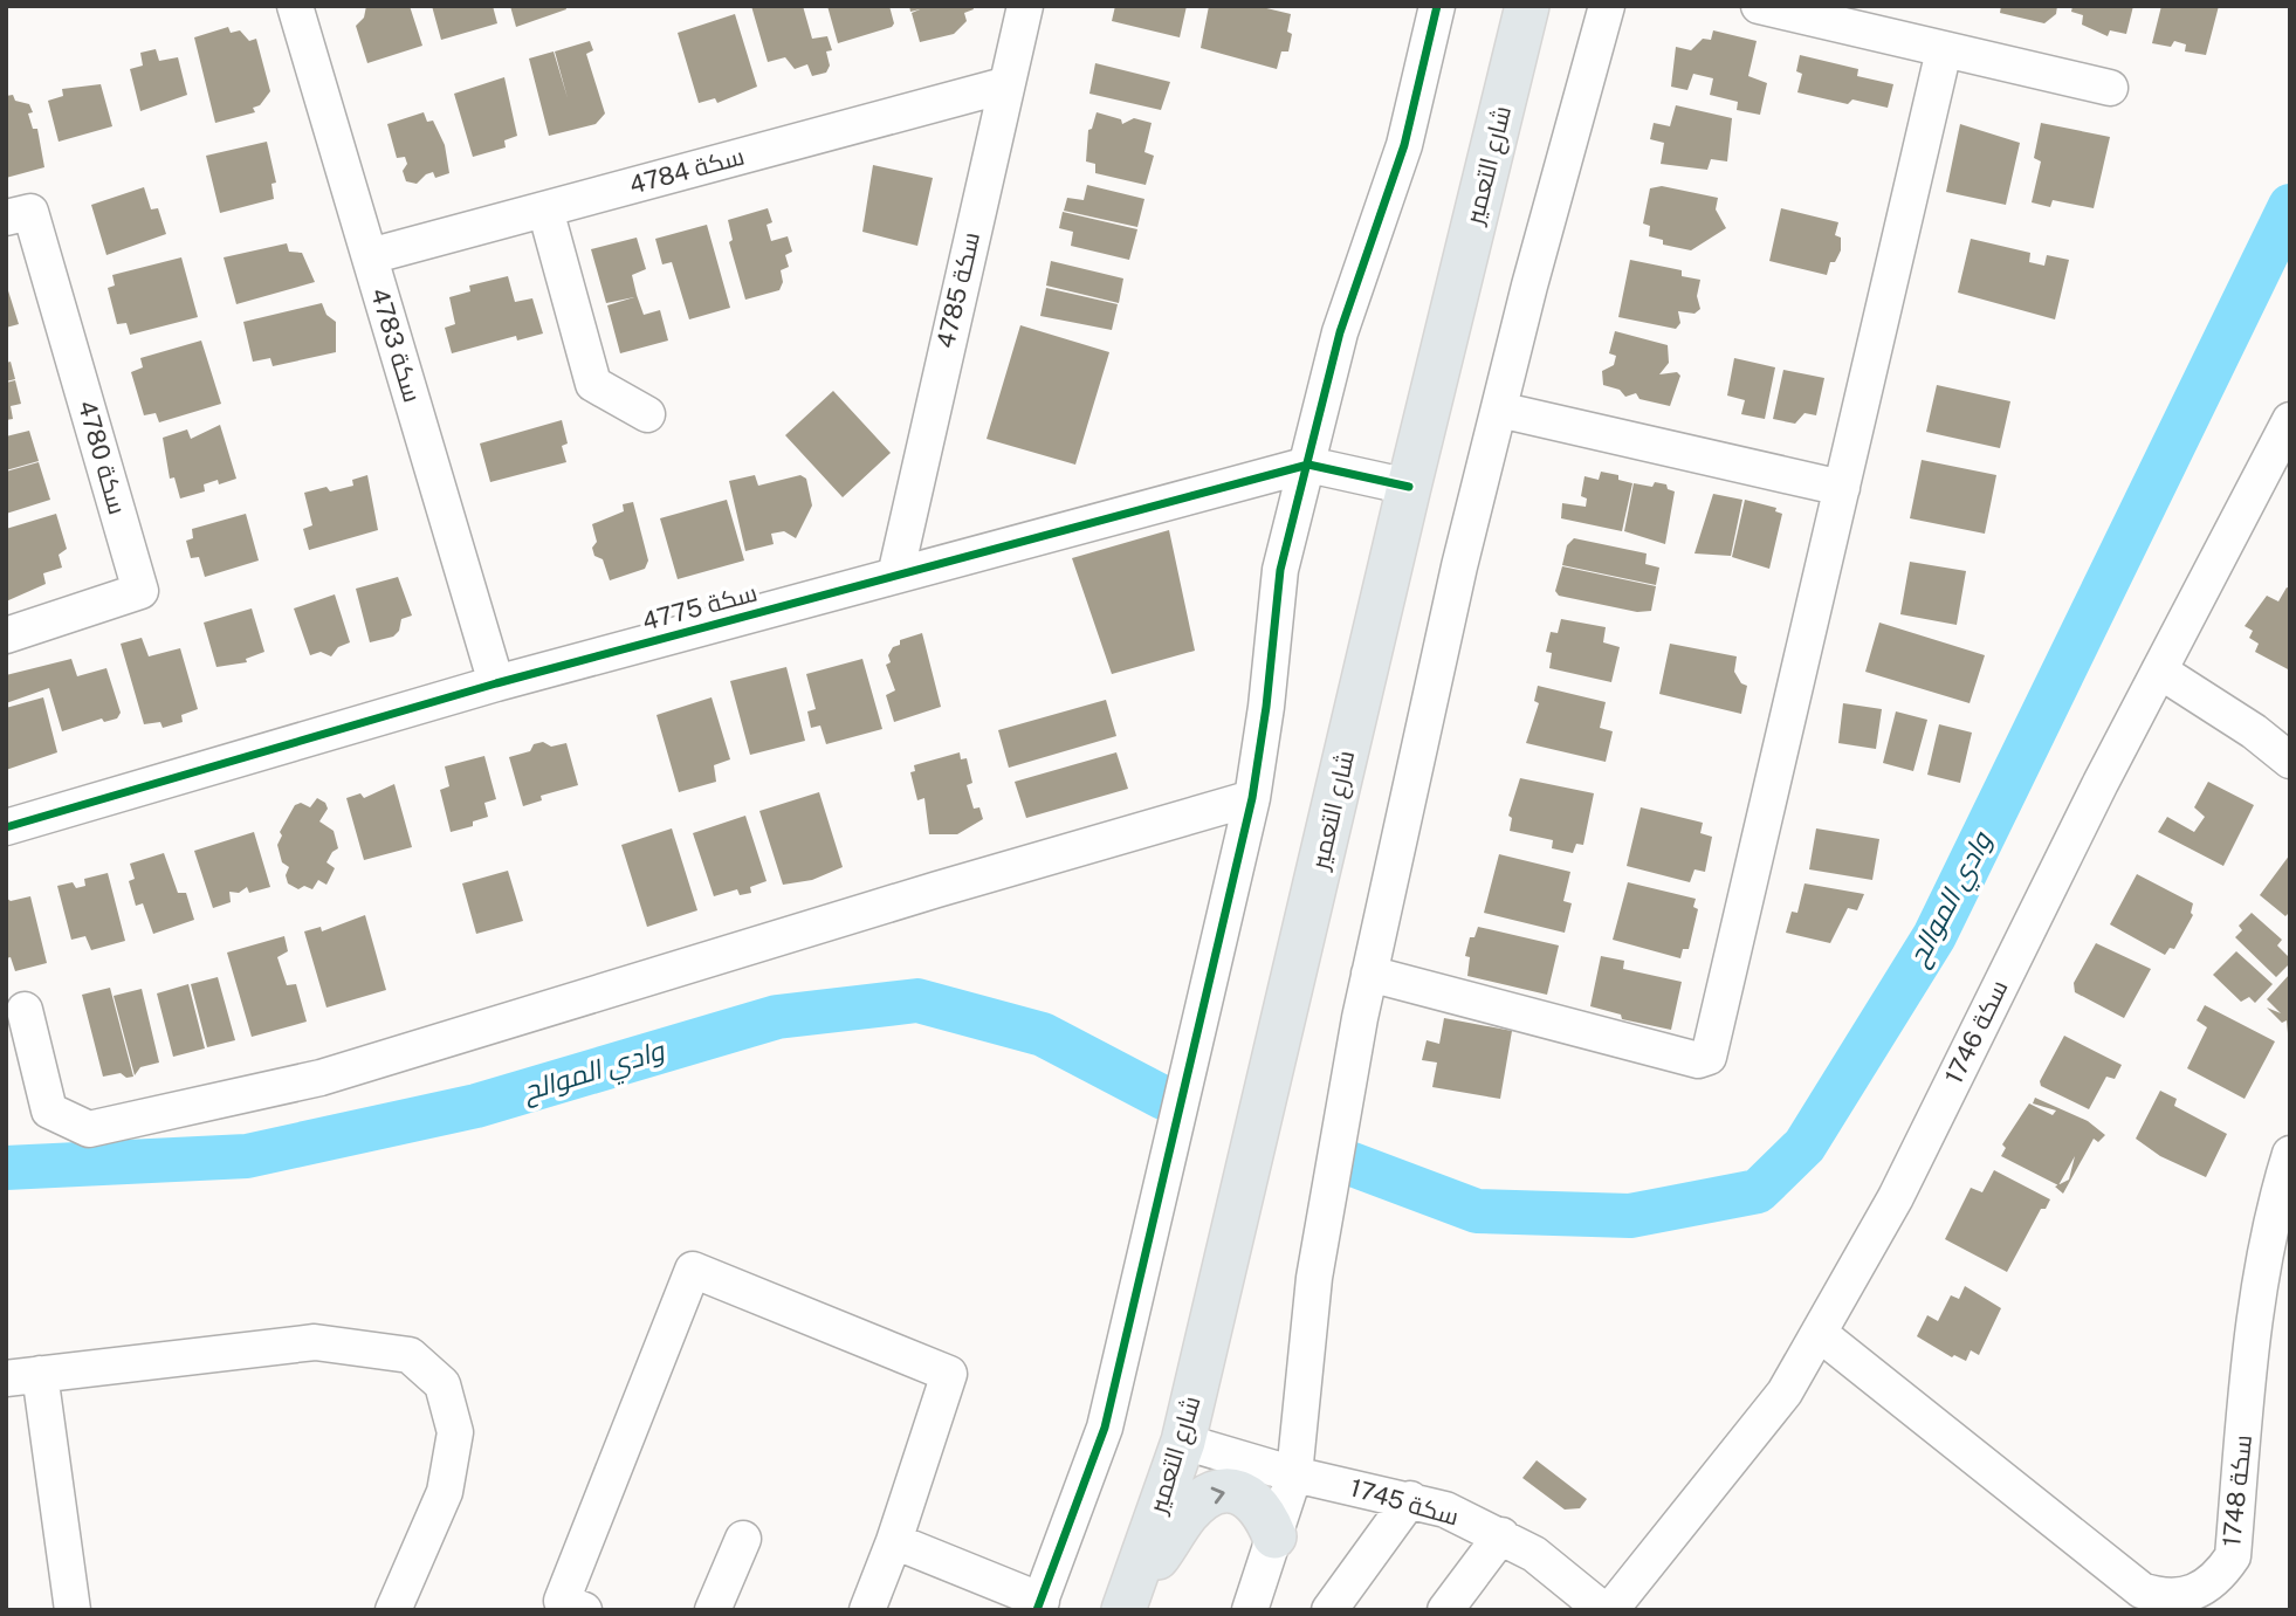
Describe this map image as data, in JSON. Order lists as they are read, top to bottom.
{
  "streets": {
    "main road": ["شارع التعمير"],
    "street": [
      "سكة 4784",
      "سكة 4785",
      "سكة 4783",
      "سكة 4780",
      "سكة 4775",
      "سكة 1746",
      "سكة 1748",
      "سكة 1745"
    ]
  },
  "crossings": [
    ["شارع التعمير", "سكة 4775"],
    ["شارع التعمير", "سكة 1745"],
    ["سكة 4784", "سكة 4785"],
    ["سكة 4784", "سكة 4783"],
    ["سكة 4785", "سكة 4775"],
    ["سكة 4783", "سكة 4775"],
    ["سكة 1746", "سكة 1748"],
    ["سكة 1746", "سكة 1745"]
  ],
  "water": ["وادي الموالح"]
}
